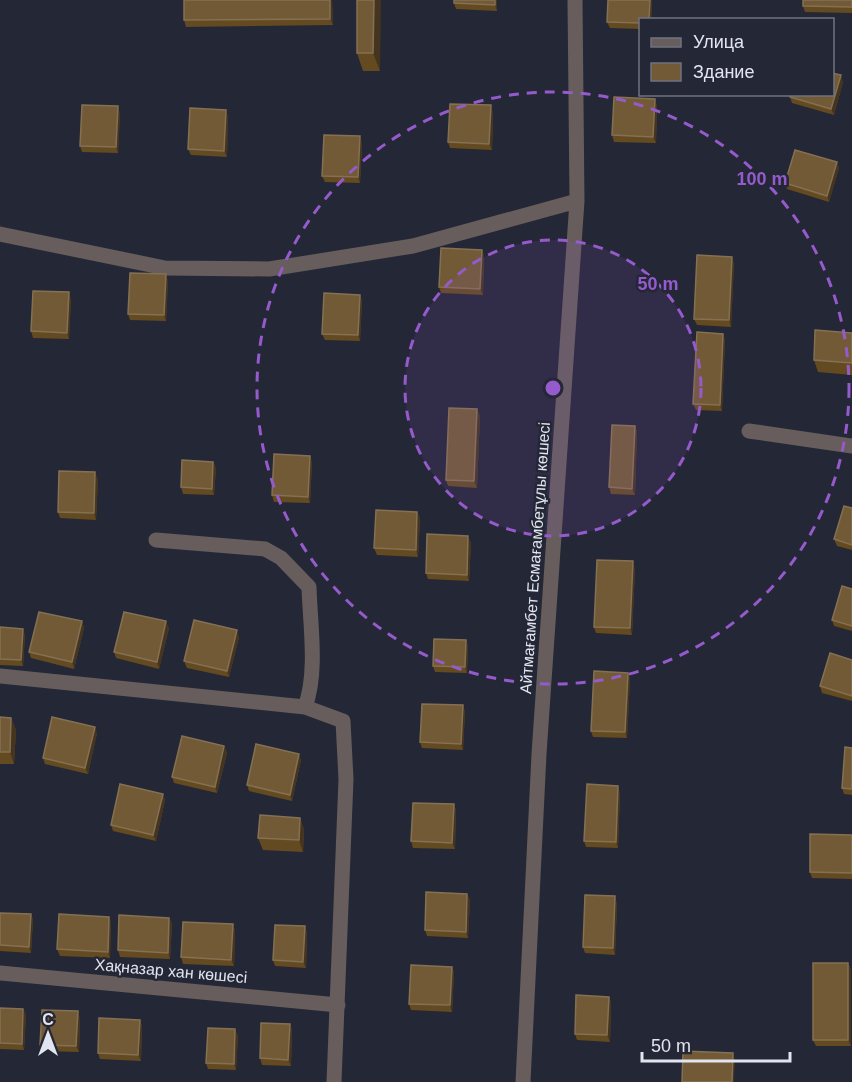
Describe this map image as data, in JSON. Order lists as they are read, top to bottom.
{
  "streets": {
    "street": ["Айтмағамбет Есмағамбетұлы көшесі", "Хақназар хан көшесі"]
  },
  "legend": ["Улица", "Здание"],
  "scale_bar": "50 m",
  "north": "top",
  "rings": ["100 m", "50 m"]
}
